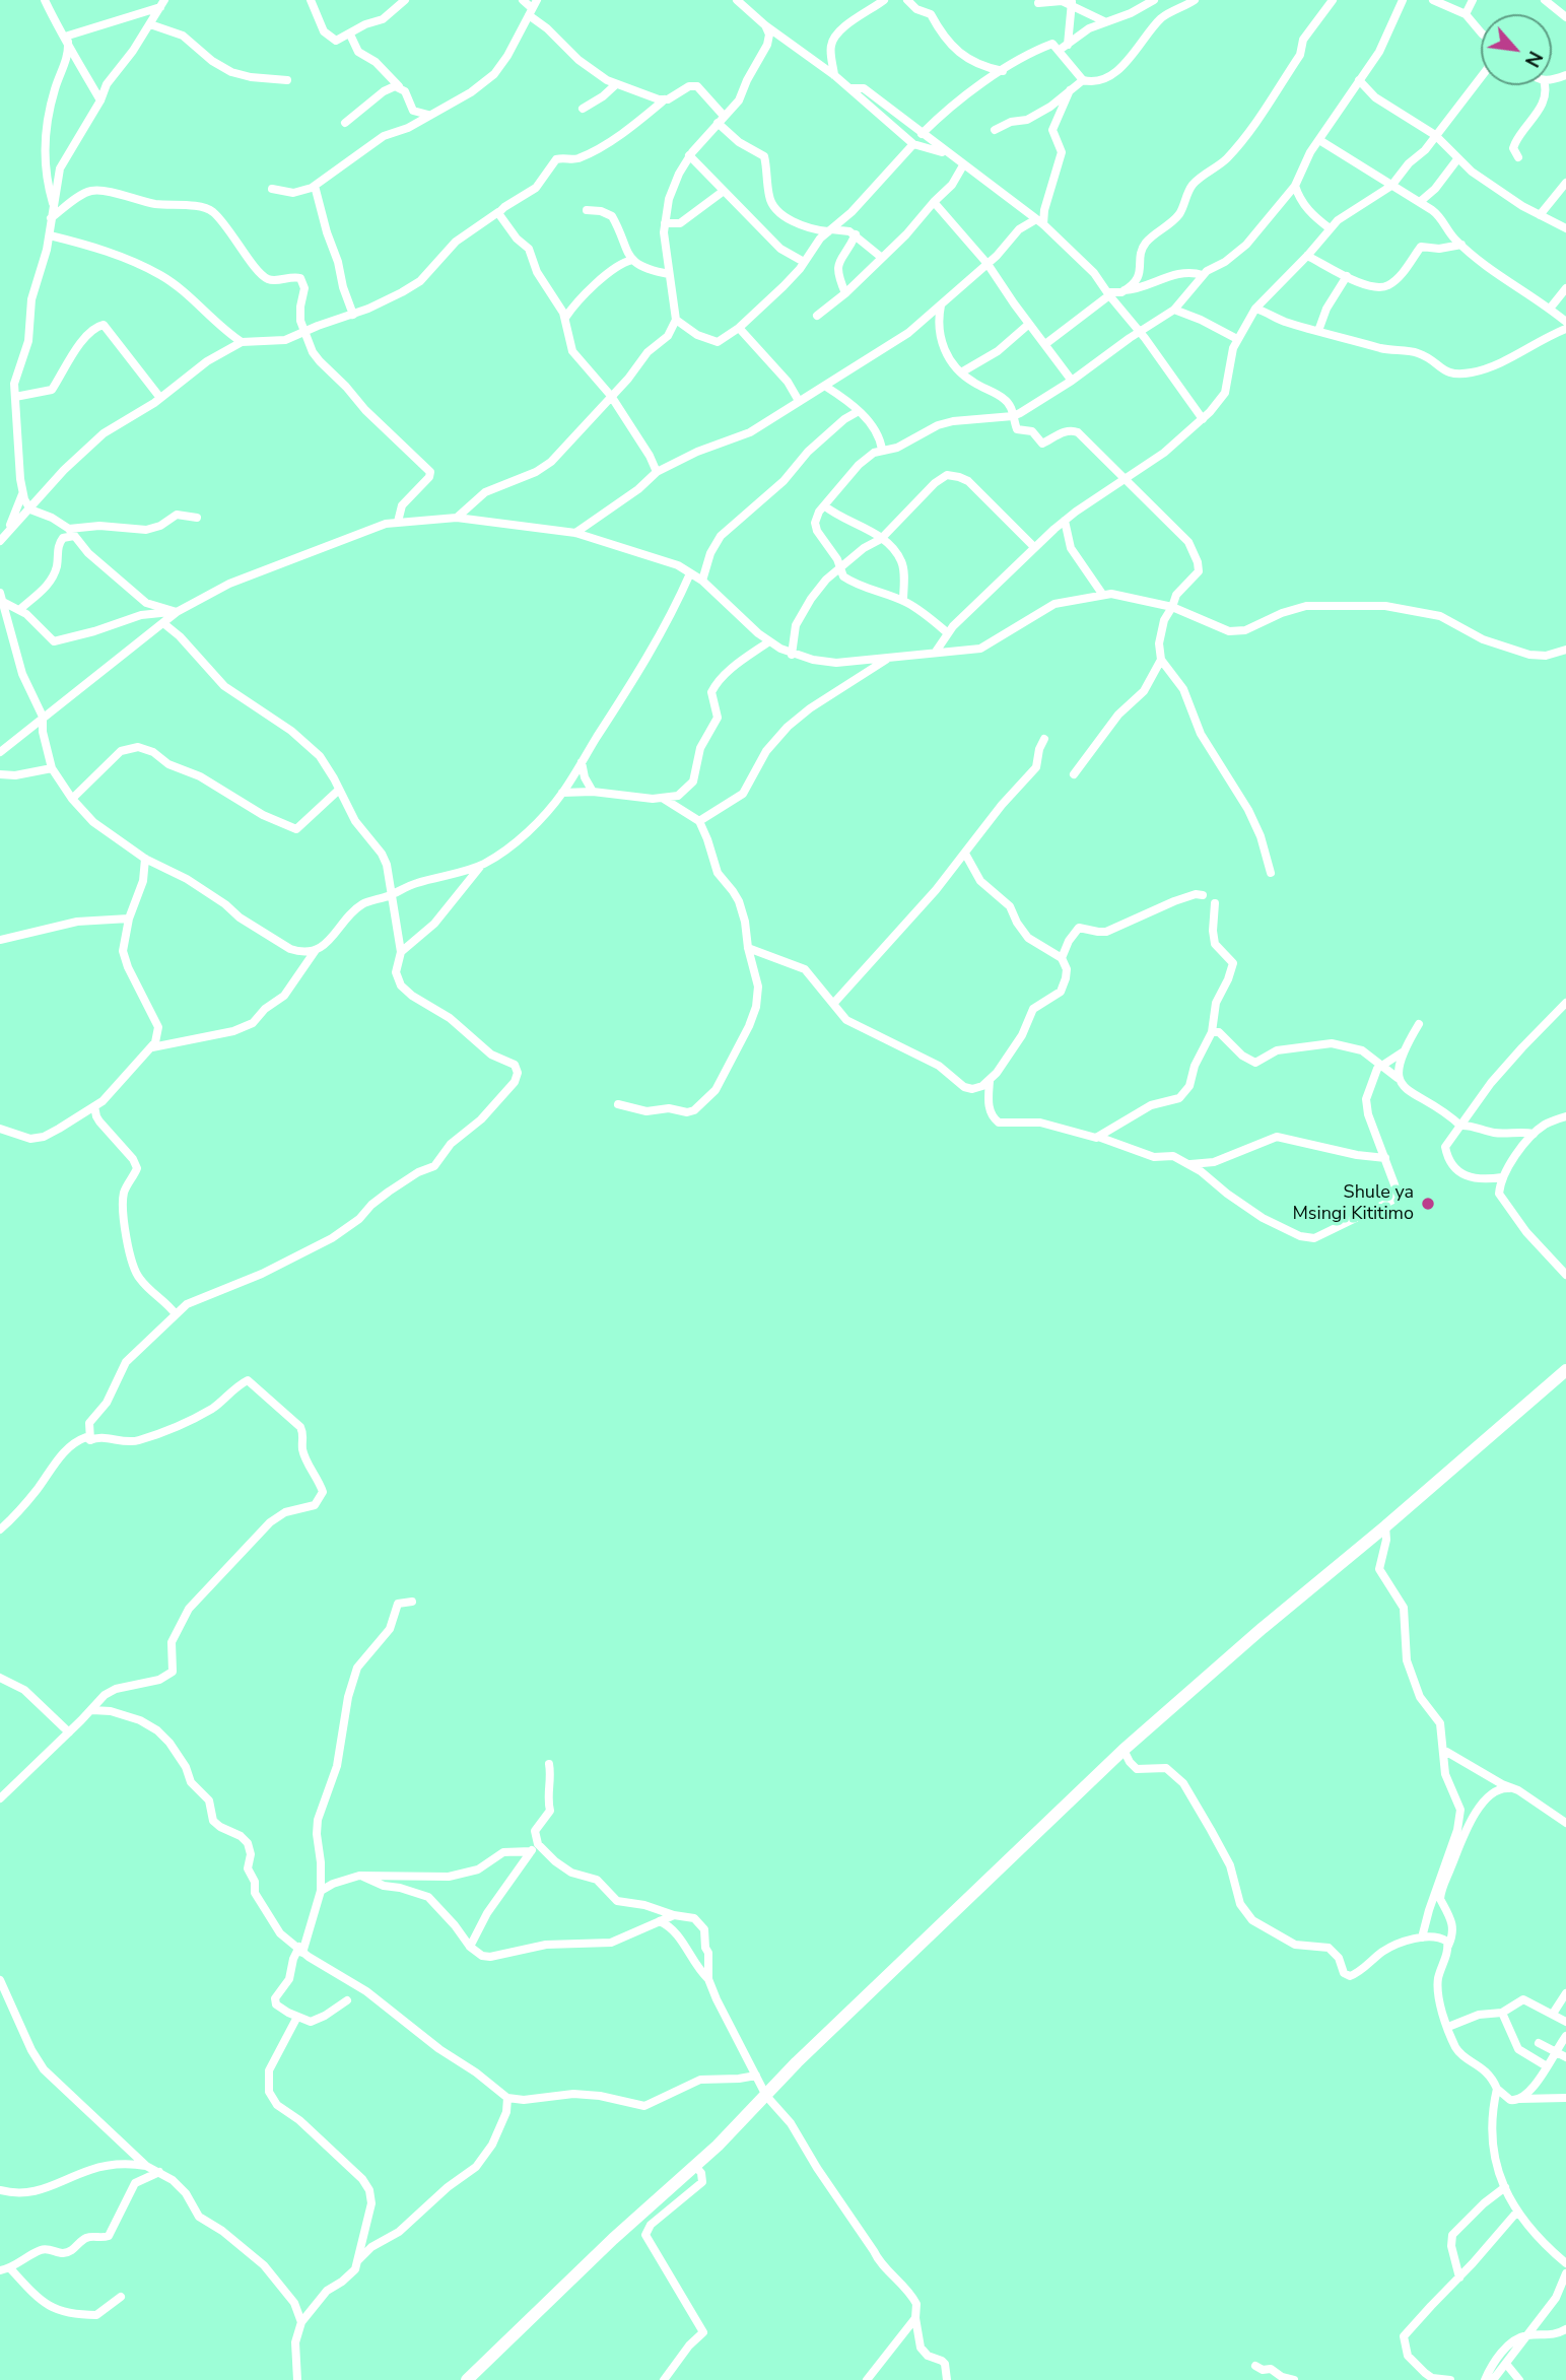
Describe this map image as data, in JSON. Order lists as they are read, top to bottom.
{
  "places": ["Shule ya Msingi Kititimo"],
  "north": "bottom right"
}
